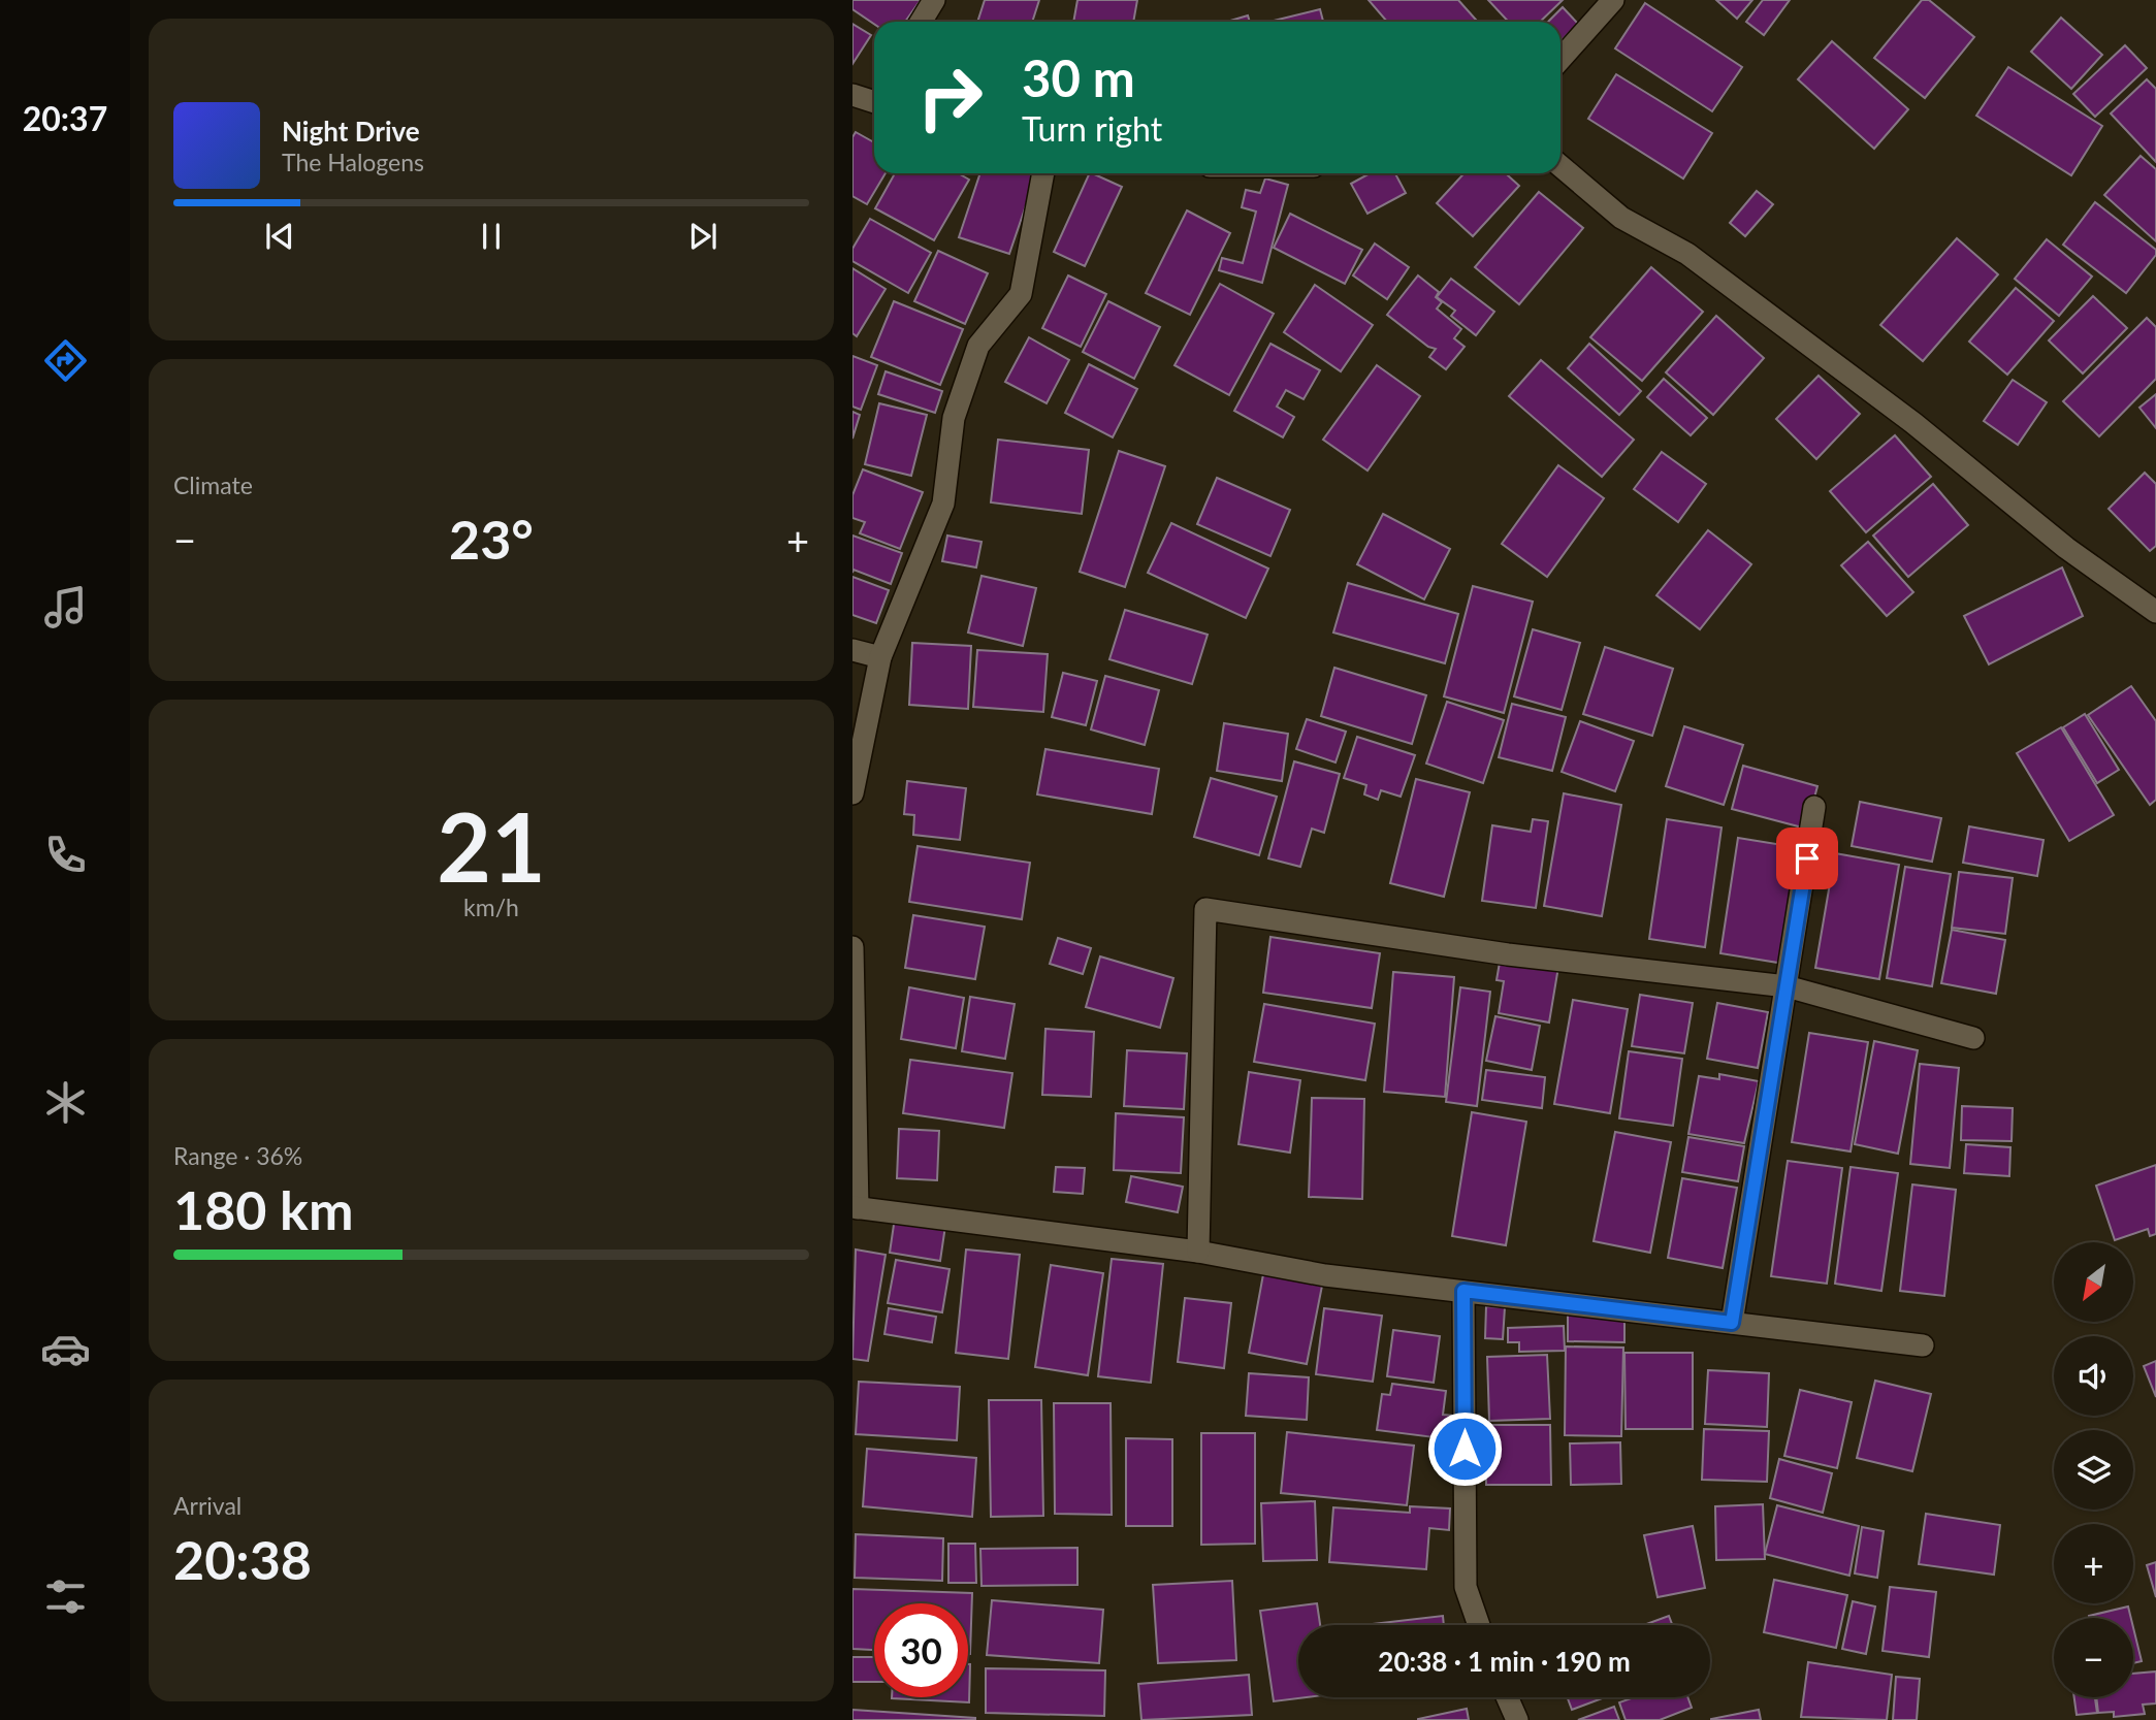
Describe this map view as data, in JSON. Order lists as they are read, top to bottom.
{
  "north": "bottom left",
  "page": {
    "tabs": "20:37",
    "turn": ["30 m", "Turn right"],
    "song": ["Night Drive", "The Halogens"],
    "tile": [
      "Climate",
      ["21", "km/h"],
      ["Range · 36%", "180 km"],
      ["Arrival", "20:38"]
    ],
    "heat": ["−", "23°", "+"],
    "map_buttons": ["+", "−"],
    "limit": "30",
    "trip": "20:38 · 1 min · 190 m"
  }
}
